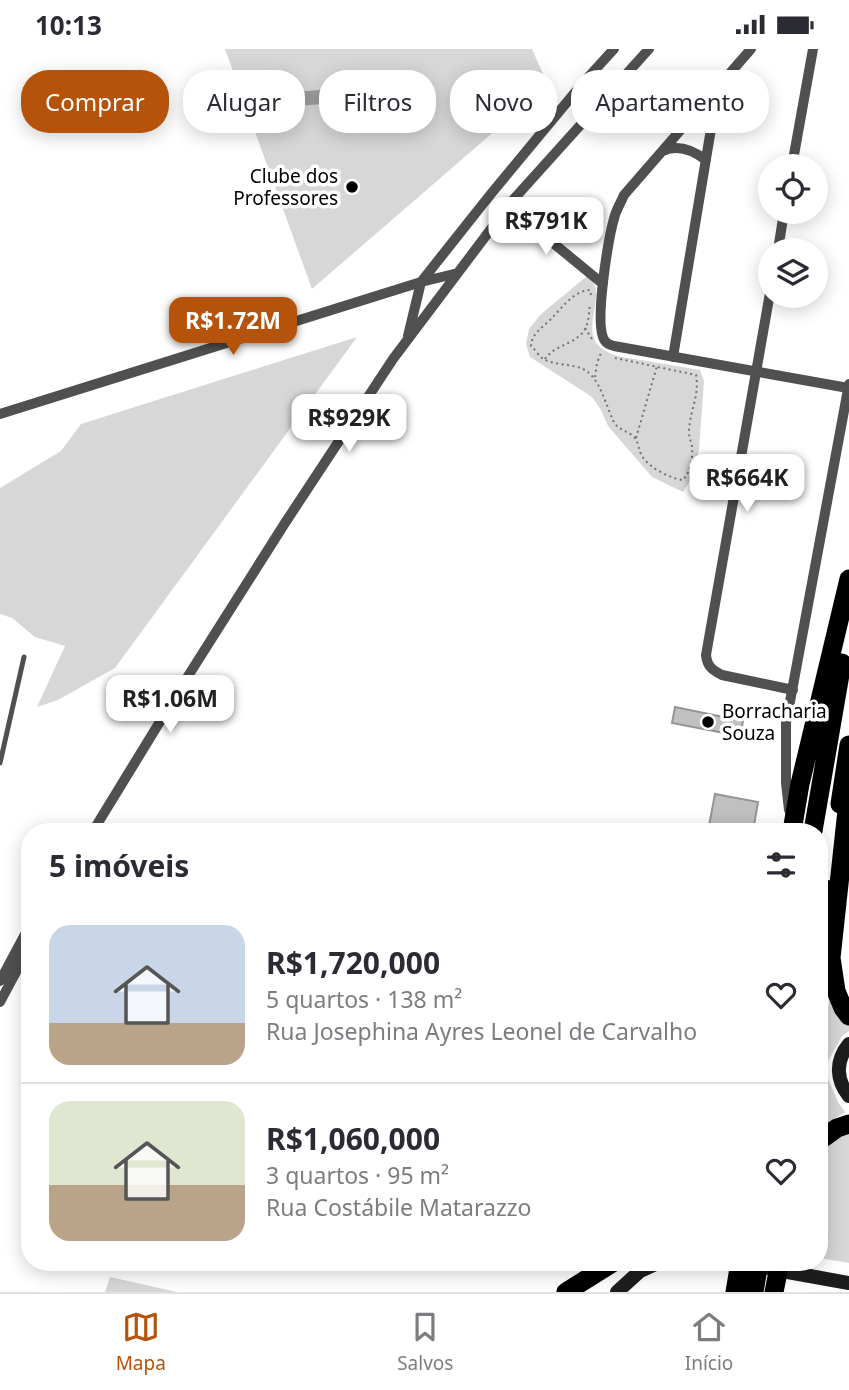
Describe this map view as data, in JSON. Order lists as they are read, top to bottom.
{
  "places": ["Clube dos Professores", "Borracharia Souza"],
  "page": {
    "status": "10:13",
    "chip": [
      "Comprar",
      "Alugar",
      "Filtros",
      "Novo",
      "Apartamento"
    ],
    "price": [
      "R$791K",
      "R$1.72M",
      "R$929K",
      "R$664K",
      "R$1.06M"
    ],
    "heading": "5 imóveis",
    "list": [
      {
        "name": "R$1,720,000",
        "note": "5 quartos · 138 m² · Rua Josephina Ayres Leonel de Carvalho"
      },
      {
        "name": "R$1,060,000",
        "note": "3 quartos · 95 m² · Rua Costábile Matarazzo"
      }
    ],
    "tabs": ["Mapa", "Salvos", "Início"]
  }
}
